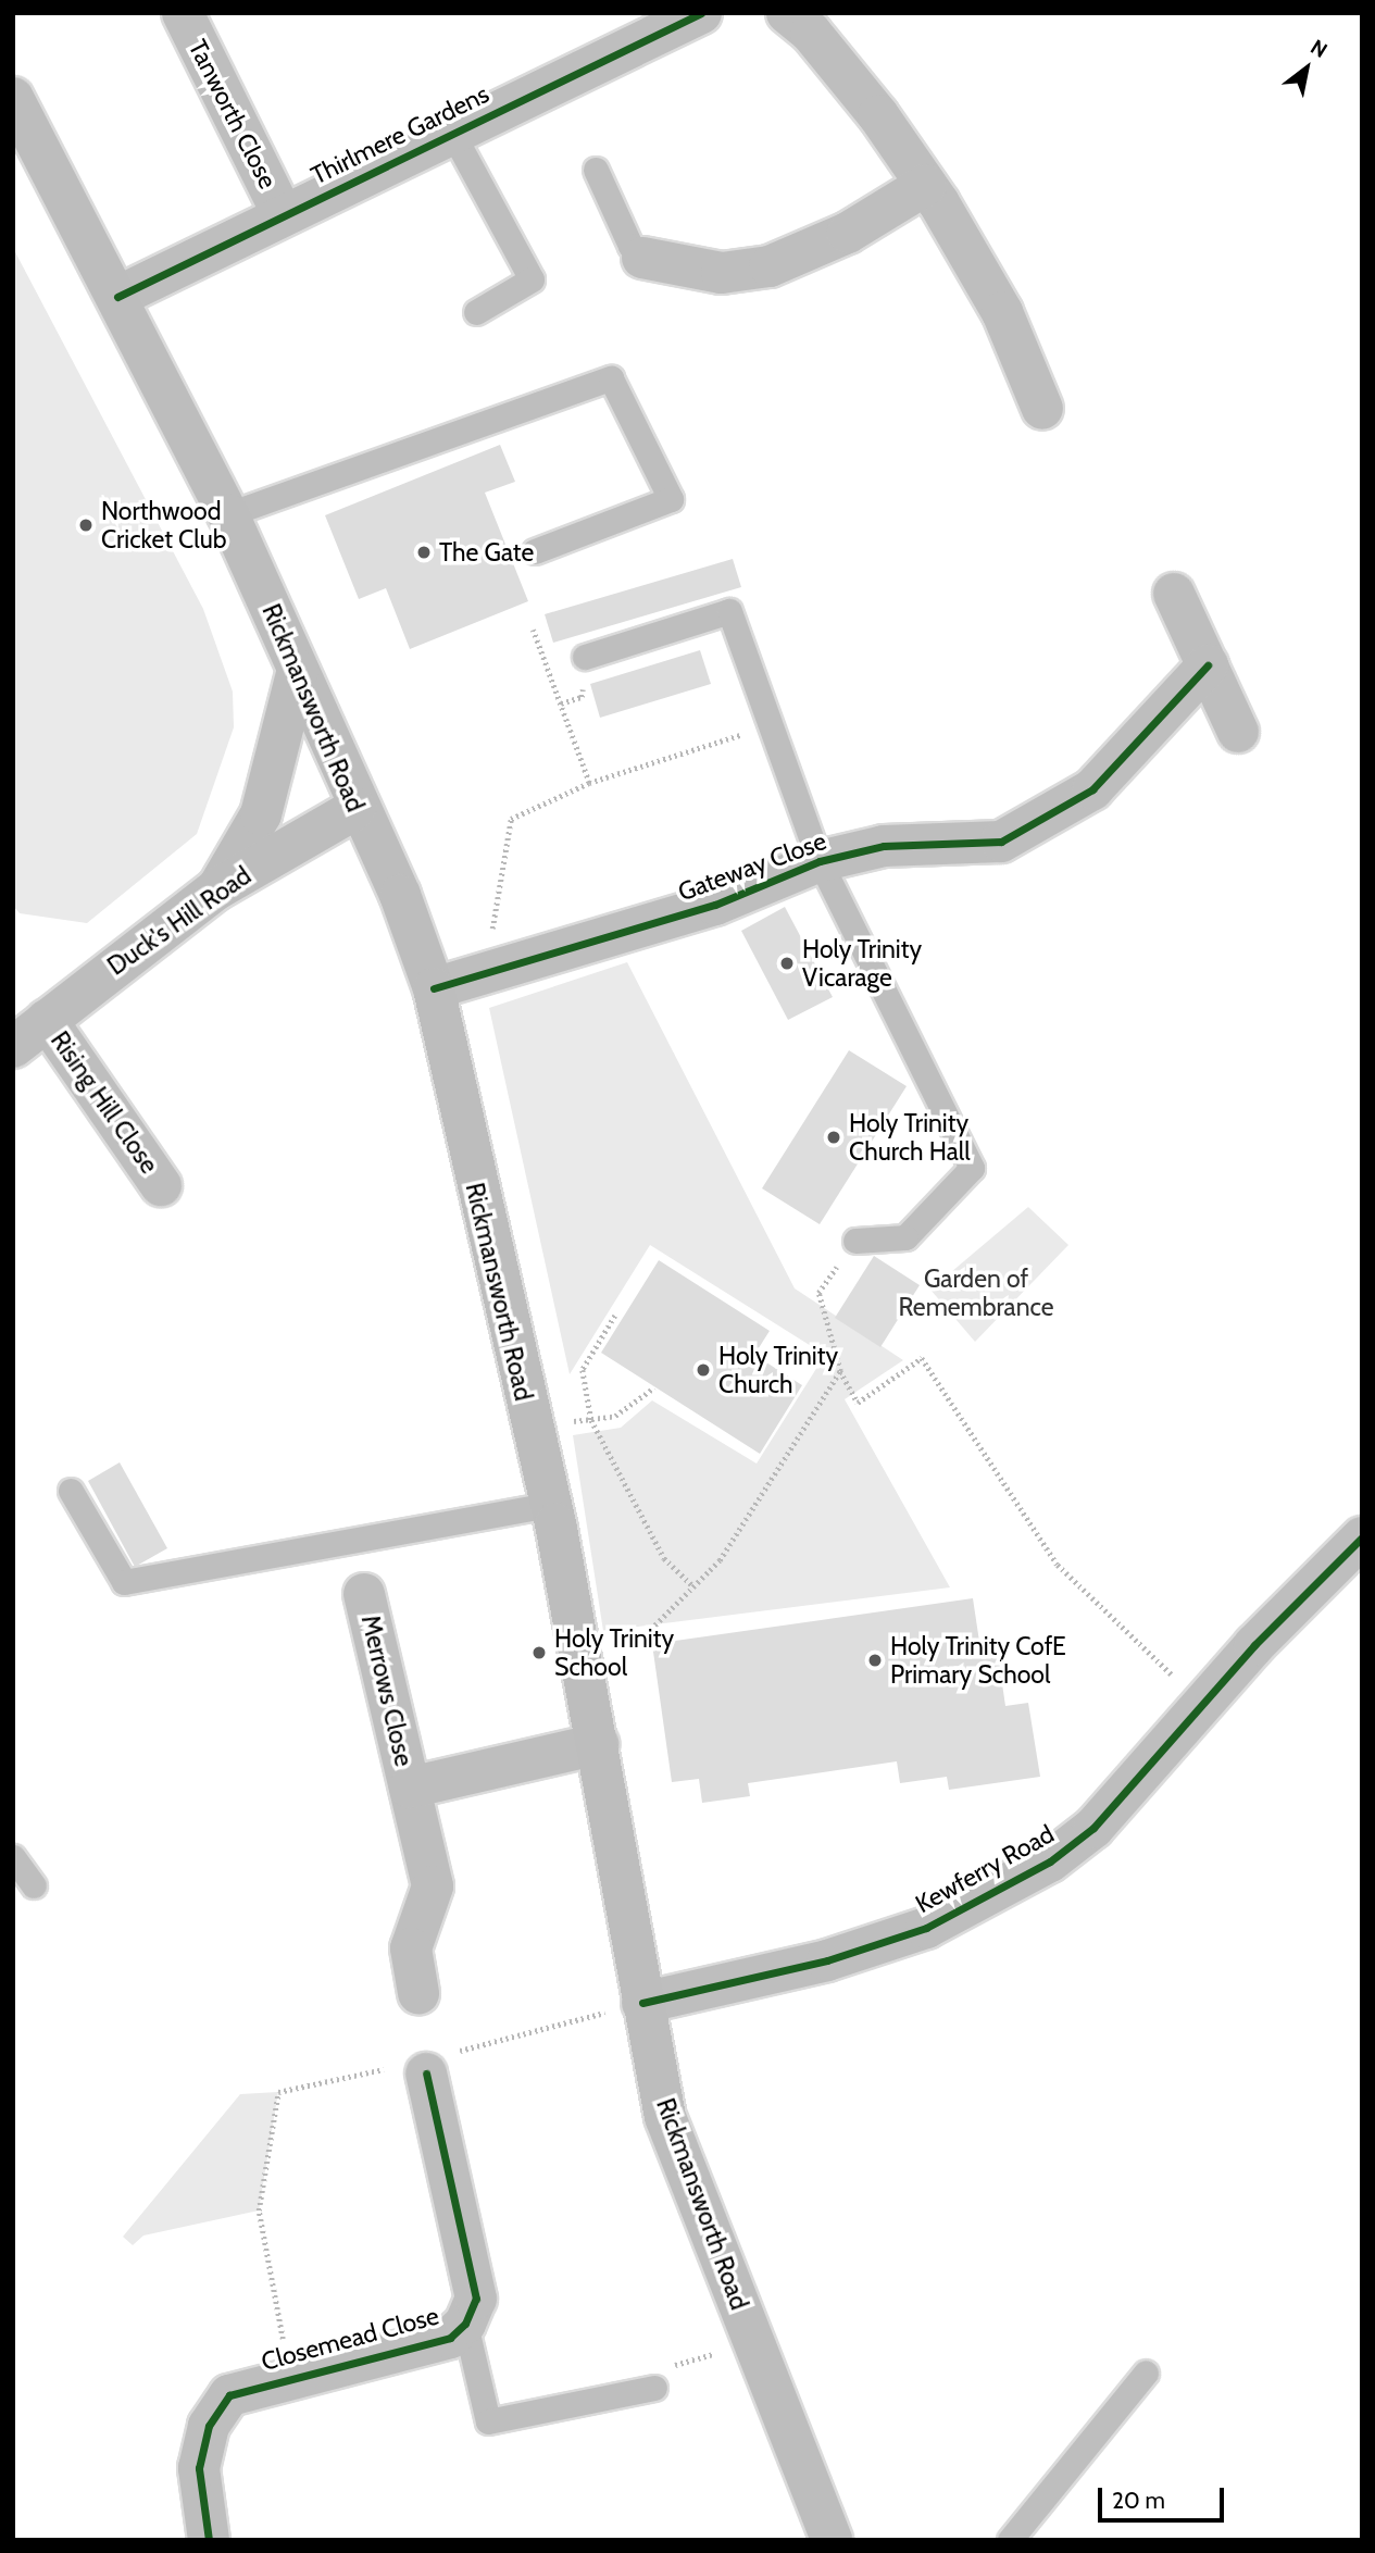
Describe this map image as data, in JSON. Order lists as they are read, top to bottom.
{
  "streets": {
    "main road": ["Rickmansworth Road", "Duck's Hill Road"],
    "street": [
      "Tanworth Close",
      "Thirlmere Gardens",
      "Gateway Close",
      "Rising Hill Close",
      "Merrows Close",
      "Kewferry Road",
      "Closemead Close"
    ]
  },
  "crossings": [
    ["Tanworth Close", "Thirlmere Gardens"],
    ["Thirlmere Gardens", "Rickmansworth Road"],
    ["Rickmansworth Road", "Gateway Close"],
    ["Rickmansworth Road", "Duck's Hill Road"],
    ["Rickmansworth Road", "Merrows Close"],
    ["Rickmansworth Road", "Kewferry Road"],
    ["Duck's Hill Road", "Rising Hill Close"]
  ],
  "parks": ["Garden of Remembrance"],
  "places": [
    "Northwood Cricket Club",
    "The Gate",
    "Holy Trinity Vicarage",
    "Holy Trinity Church Hall",
    "Holy Trinity Church",
    "Holy Trinity School",
    "Holy Trinity CofE Primary School"
  ],
  "scale_bar": "20 m",
  "north": "top right"
}
